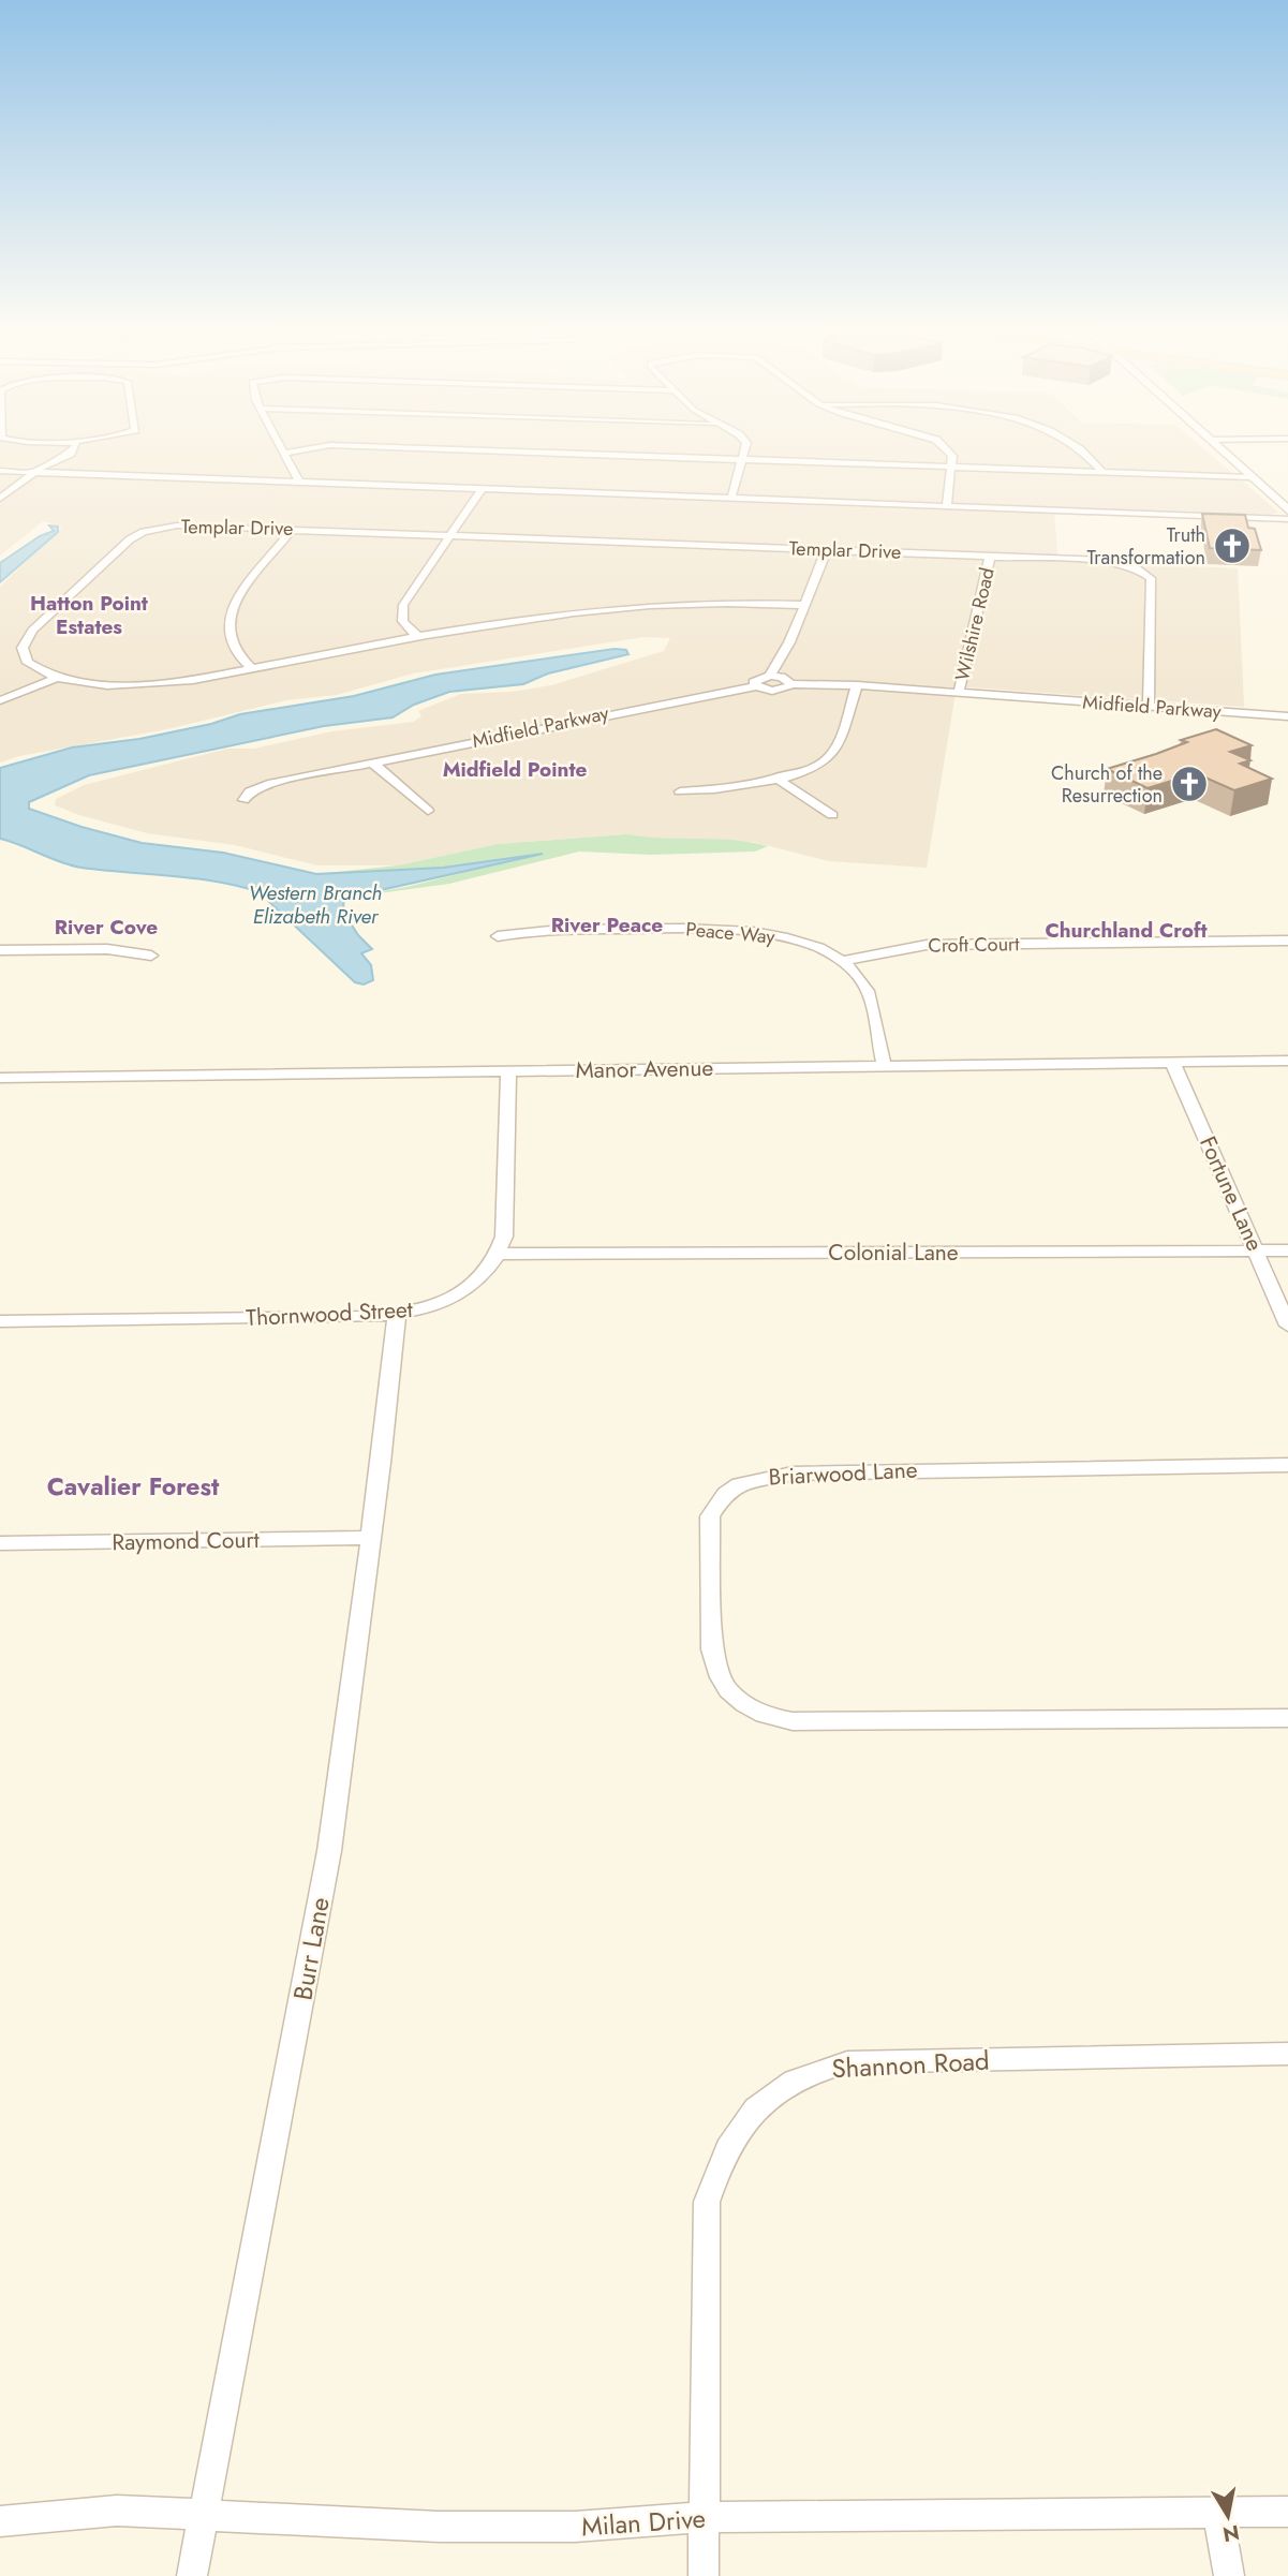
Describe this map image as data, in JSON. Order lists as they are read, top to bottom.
{
  "streets": {
    "street": [
      "Templar Drive",
      "Wilshire Road",
      "Midfield Parkway",
      "Peace Way",
      "Croft Court",
      "Manor Avenue",
      "Fortune Lane",
      "Colonial Lane",
      "Thornwood Street",
      "Briarwood Lane",
      "Raymond Court",
      "Burr Lane",
      "Shannon Road",
      "Milan Drive"
    ]
  },
  "crossings": [
    ["Templar Drive", "Wilshire Road"],
    ["Templar Drive", "Midfield Parkway"],
    ["Wilshire Road", "Midfield Parkway"],
    ["Peace Way", "Croft Court"],
    ["Peace Way", "Manor Avenue"],
    ["Manor Avenue", "Fortune Lane"],
    ["Fortune Lane", "Colonial Lane"],
    ["Colonial Lane", "Thornwood Street"],
    ["Thornwood Street", "Burr Lane"],
    ["Raymond Court", "Burr Lane"],
    ["Burr Lane", "Milan Drive"],
    ["Shannon Road", "Milan Drive"]
  ],
  "districts": [
    "Hatton Point Estates",
    "Midfield Pointe",
    "River Peace",
    "River Cove",
    "Churchland Croft",
    "Cavalier Forest"
  ],
  "water": ["Western Branch Elizabeth River"],
  "places": {
    "church": ["Truth Transformation", "Church of the Resurrection"]
  },
  "north": "bottom"
}
